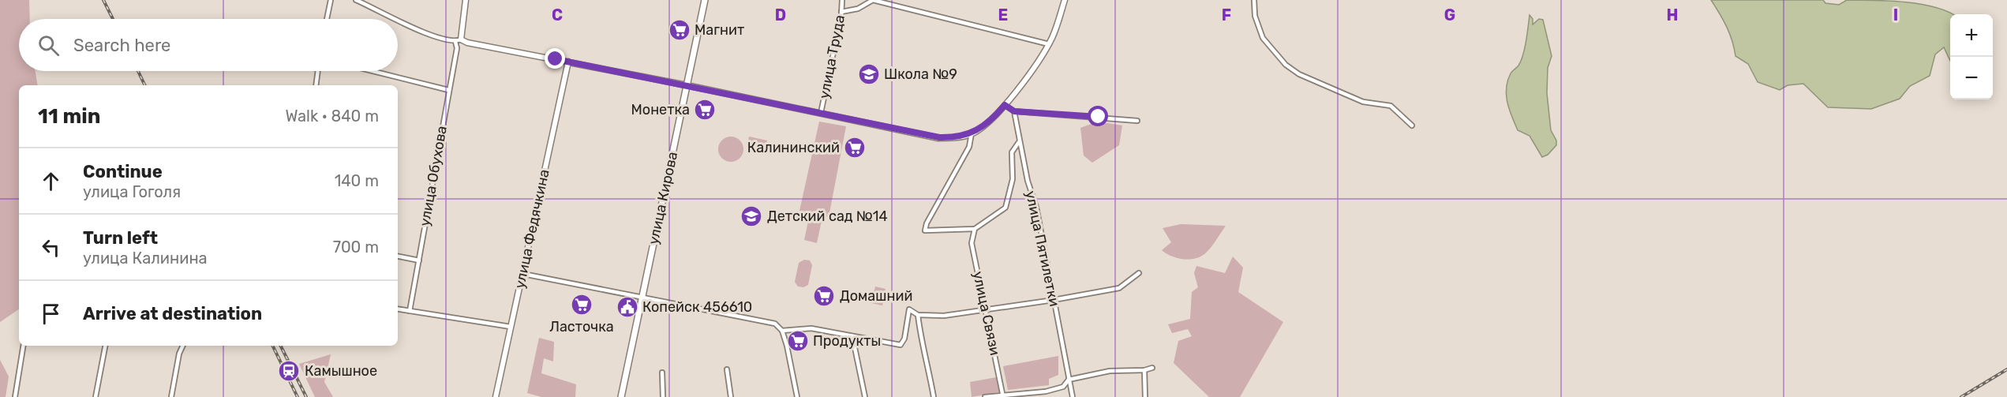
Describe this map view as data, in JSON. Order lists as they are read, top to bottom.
{
  "streets": {
    "main road": ["улица Кирова"],
    "street": [
      "улица Труда",
      "улица Обухова",
      "улица Федячкина",
      "улица Пятилетки",
      "улица Связи"
    ]
  },
  "places": {
    "supermarket": [
      "Магнит",
      "Монетка",
      "Калининский",
      "Домашний",
      "Ласточка",
      "Продукты"
    ],
    "school or university": ["Школа №9", "Детский сад №14"],
    "public building": ["Копейск 456610"],
    "station": ["Камышное"]
  },
  "page": {
    "map_buttons": ["+", "−"],
    "search": "Search here",
    "heading": ["11 min", "Walk · 840 m"],
    "list": [
      ["Continue", "улица Гоголя", "140 m"],
      ["Turn left", "улица Калинина", "700 m"],
      "Arrive at destination"
    ]
  },
  "grid": {
    "columns": [
      "C",
      "D",
      "E",
      "F",
      "G",
      "H",
      "I"
    ]
  }
}
